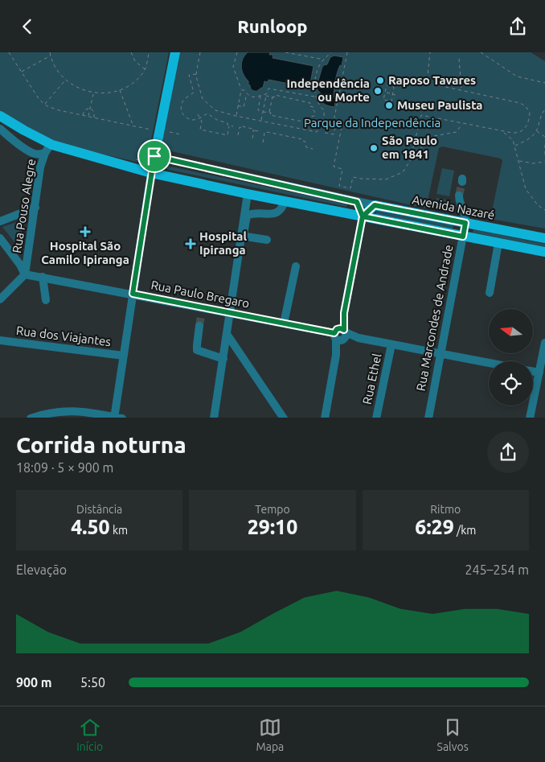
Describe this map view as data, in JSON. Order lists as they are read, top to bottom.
{
  "streets": {
    "main road": ["Avenida Nazaré"],
    "street": [
      "Rua Pouso Alegre",
      "Rua Paulo Bregaro",
      "Rua Marcondes de Andrade",
      "Rua dos Viajantes",
      "Rua Ethel"
    ]
  },
  "crossings": [
    ["Rua Pouso Alegre", "Rua Paulo Bregaro"],
    ["Avenida Nazaré", "Rua Marcondes de Andrade"],
    ["Rua Paulo Bregaro", "Rua Marcondes de Andrade"],
    ["Rua Paulo Bregaro", "Rua Ethel"]
  ],
  "parks": ["Parque da Independência"],
  "places": {
    "other": [
      "Raposo Tavares",
      "Independência ou Morte",
      "Museu Paulista",
      "São Paulo em 1841"
    ],
    "health": ["Hospital São Camilo Ipiranga", "Hospital Ipiranga"]
  },
  "north": "left",
  "page": {
    "header": "Runloop",
    "heading": ["Corrida noturna", "18:09 · 5 × 900 m"],
    "stats": [
      ["Distância", "4.50 km"],
      ["Tempo", "29:10"],
      ["Ritmo", "6:29 /km"]
    ],
    "chart": ["Elevação", "245–254 m"],
    "list": [
      {
        "name": "900 m",
        "note": "5:50"
      }
    ],
    "tabs": ["Início", "Mapa", "Salvos"]
  }
}
